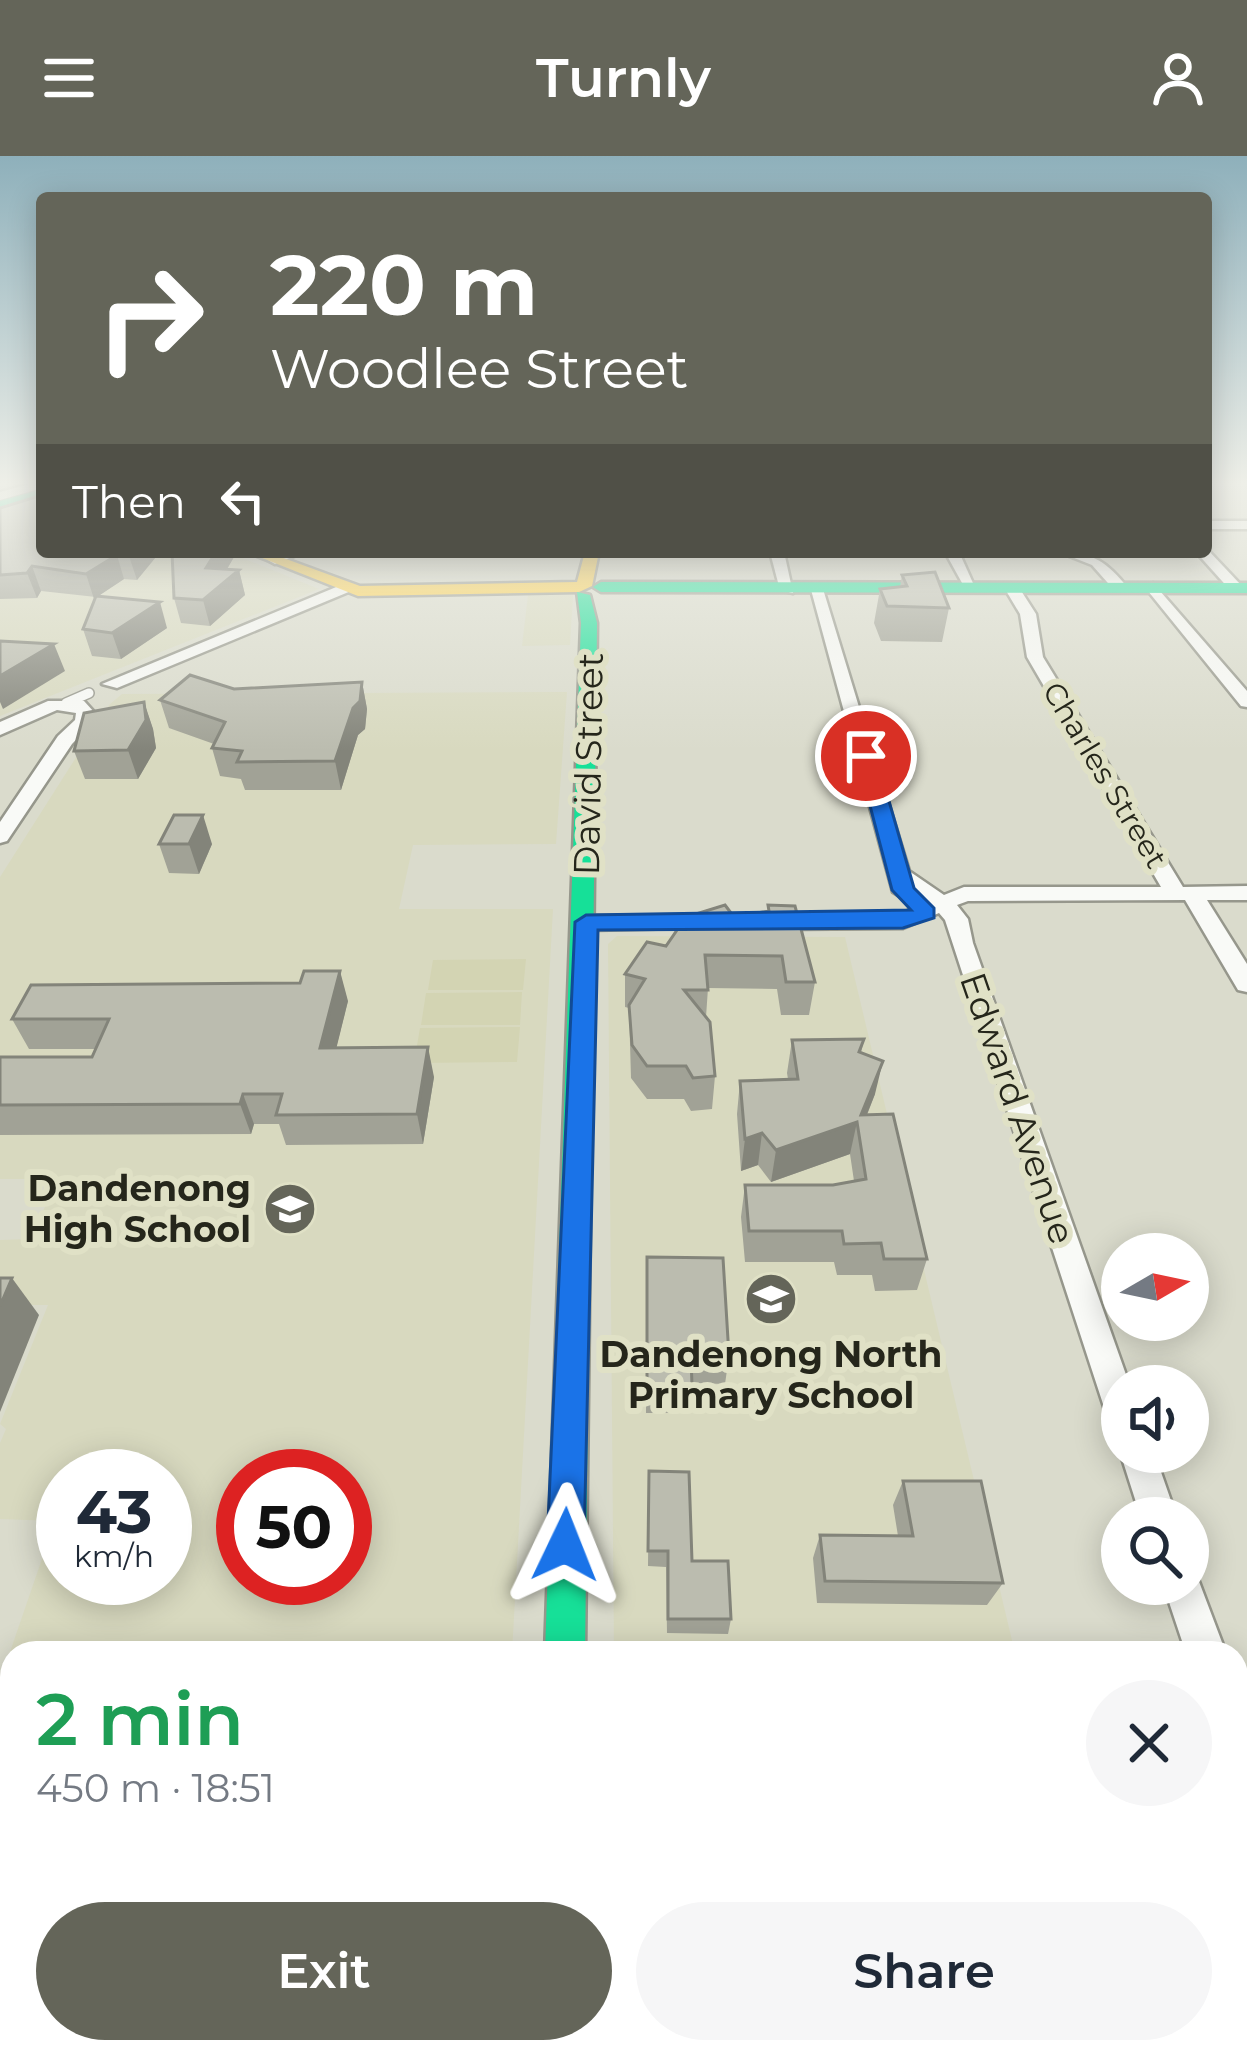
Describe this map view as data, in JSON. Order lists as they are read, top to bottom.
{
  "streets": {
    "main road": ["David Street"],
    "street": ["Charles Street", "Edward Avenue"]
  },
  "places": {
    "school or university": ["Dandenong High School", "Dandenong North Primary School"]
  },
  "north": "right",
  "page": {
    "header": "Turnly",
    "turn": ["220 m", "Woodlee Street"],
    "then": "Then",
    "speed": "43 km/h",
    "limit": "50",
    "heading": ["2 min", "450 m · 18:51"],
    "buttons": ["Exit", "Share"]
  }
}
